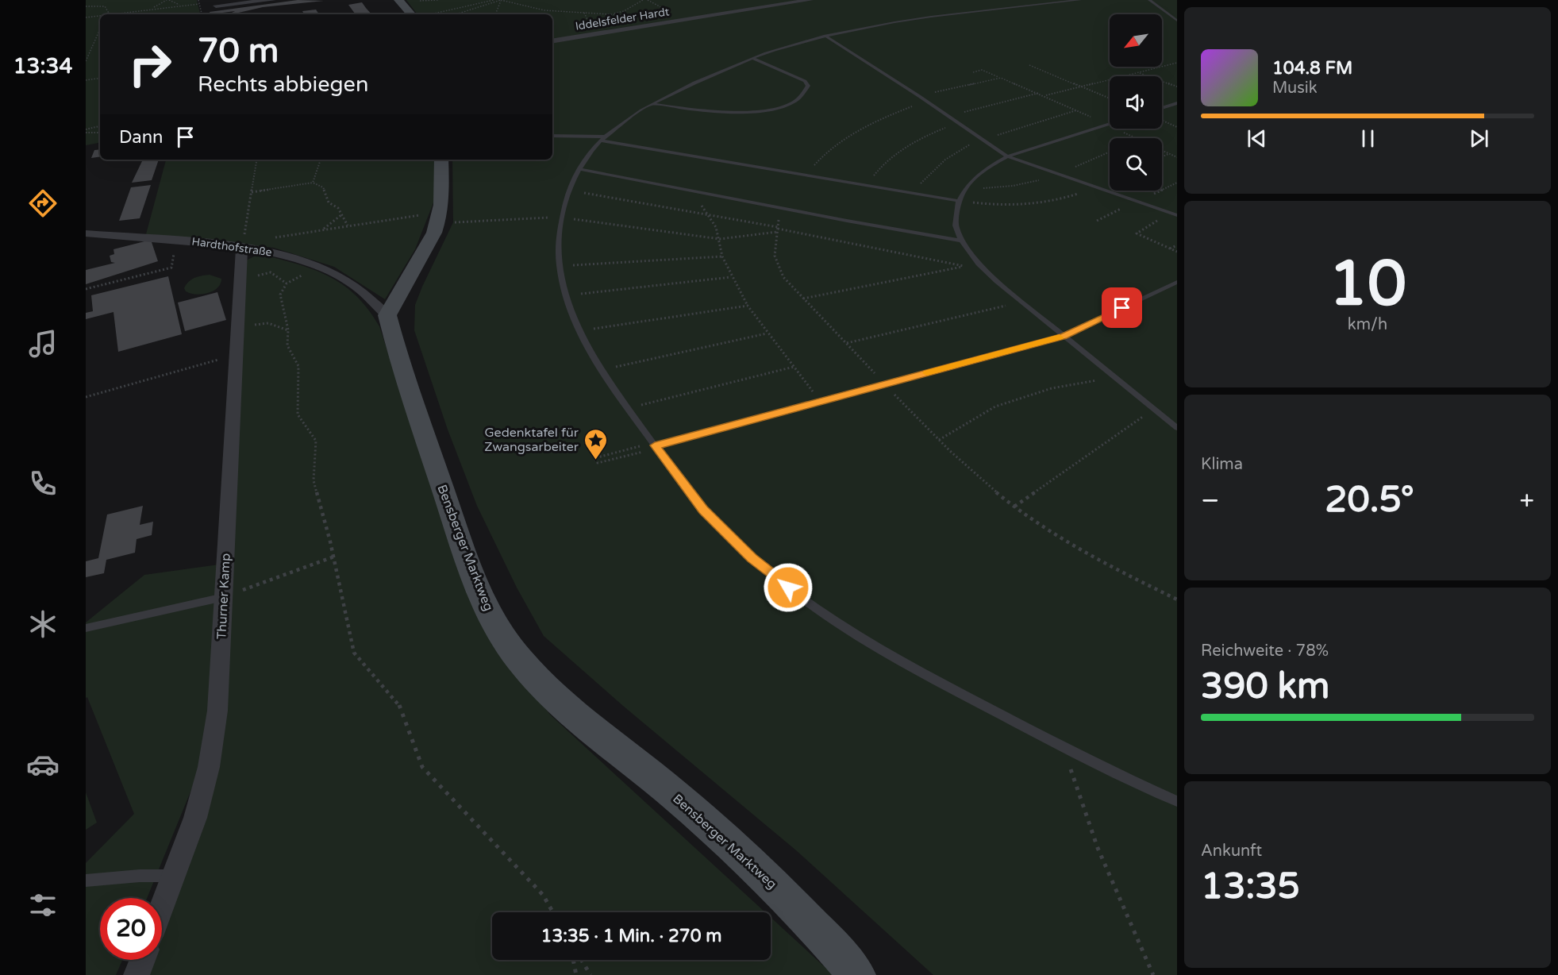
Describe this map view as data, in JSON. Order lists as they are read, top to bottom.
{
  "streets": {
    "street": [
      "Iddelsfelder Hardt",
      "Hardthofstraße",
      "Bensberger Marktweg",
      "Thurner Kamp"
    ]
  },
  "crossings": [
    ["Hardthofstraße", "Bensberger Marktweg"],
    ["Hardthofstraße", "Thurner Kamp"]
  ],
  "places": {
    "place": ["Gedenktafel für Zwangsarbeiter"]
  },
  "north": "bottom left",
  "page": {
    "tabs": "13:34",
    "turn": ["70 m", "Rechts abbiegen"],
    "song": ["104.8 FM", "Musik"],
    "then": "Dann",
    "tile": [
      ["10", "km/h"],
      "Klima",
      ["Reichweite · 78%", "390 km"],
      ["Ankunft", "13:35"]
    ],
    "heat": ["−", "20.5°", "+"],
    "limit": "20",
    "trip": "13:35 · 1 Min. · 270 m"
  }
}
